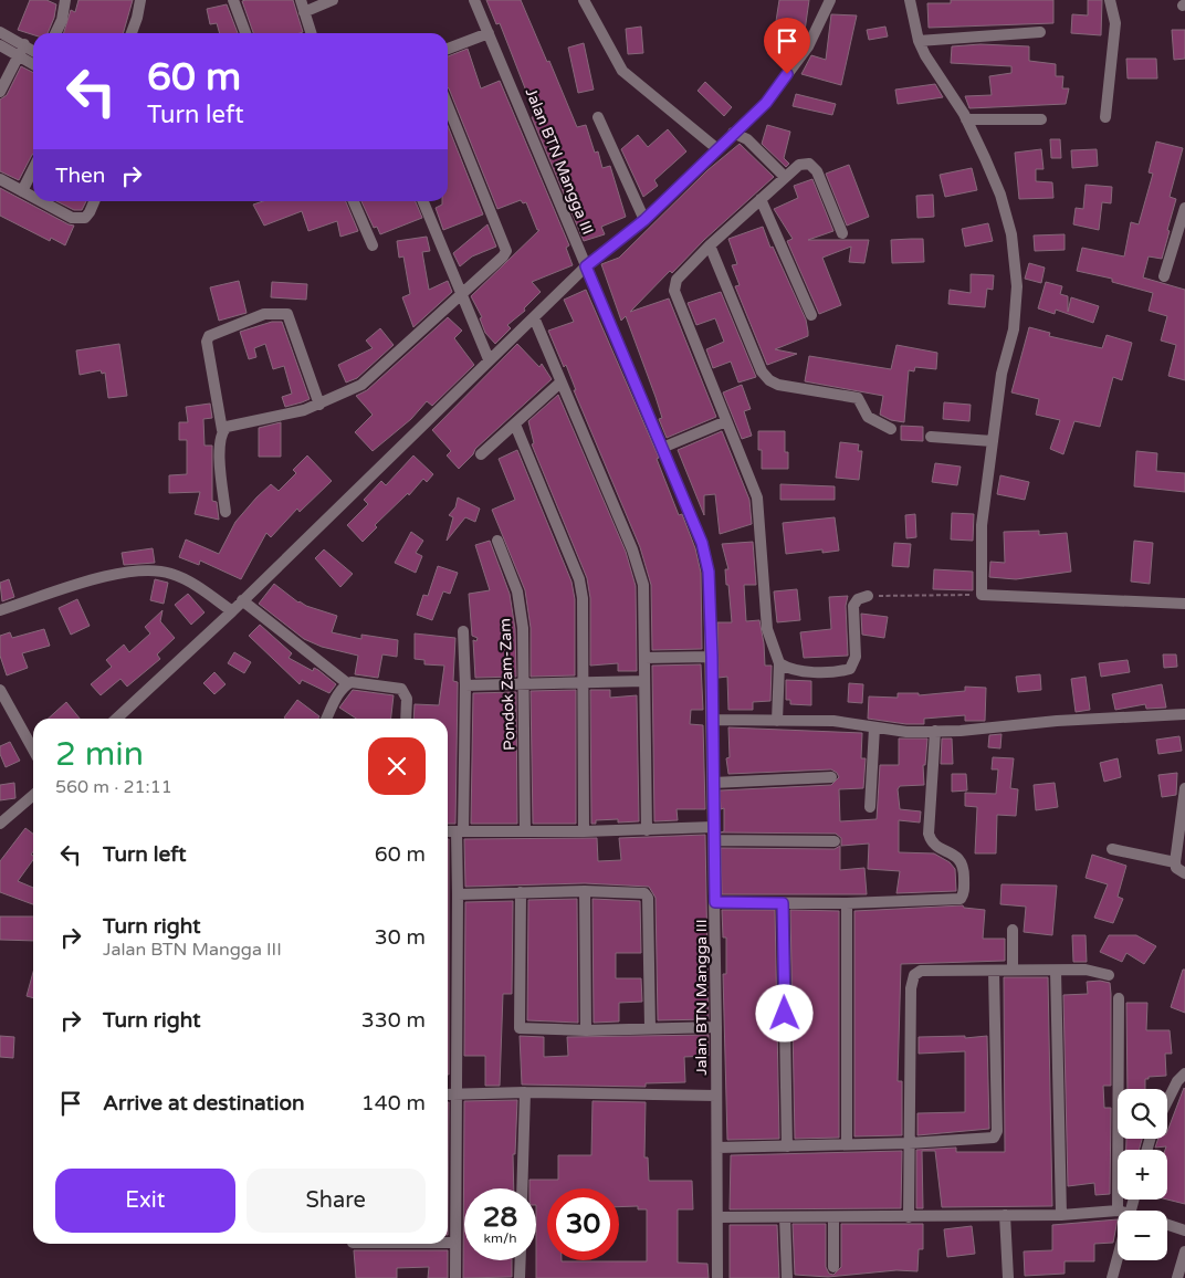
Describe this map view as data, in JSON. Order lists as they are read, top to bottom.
{
  "streets": {
    "street": ["Jalan BTN Mangga III", "Pondok Zam-Zam"]
  },
  "page": {
    "turn": ["60 m", "Turn left"],
    "then": "Then",
    "heading": ["2 min", "560 m · 21:11"],
    "list": [
      {
        "name": "Turn left",
        "value": "60 m"
      },
      {
        "name": "Turn right",
        "note": "Jalan BTN Mangga III",
        "value": "30 m"
      },
      {
        "name": "Turn right",
        "value": "330 m"
      },
      {
        "name": "Arrive at destination",
        "value": "140 m"
      }
    ],
    "map_buttons": ["+", "−"],
    "buttons": ["Exit", "Share"],
    "speed": "28 km/h",
    "limit": "30"
  }
}
